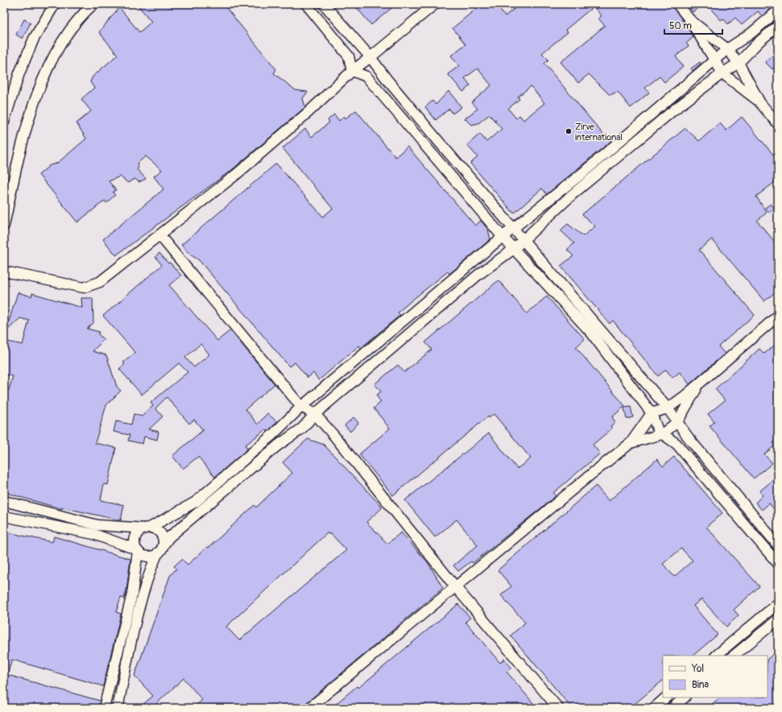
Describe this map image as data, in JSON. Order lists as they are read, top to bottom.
{
  "places": ["Zirve international"],
  "legend": ["Yol", "Bina"],
  "scale_bar": "50 m"
}
